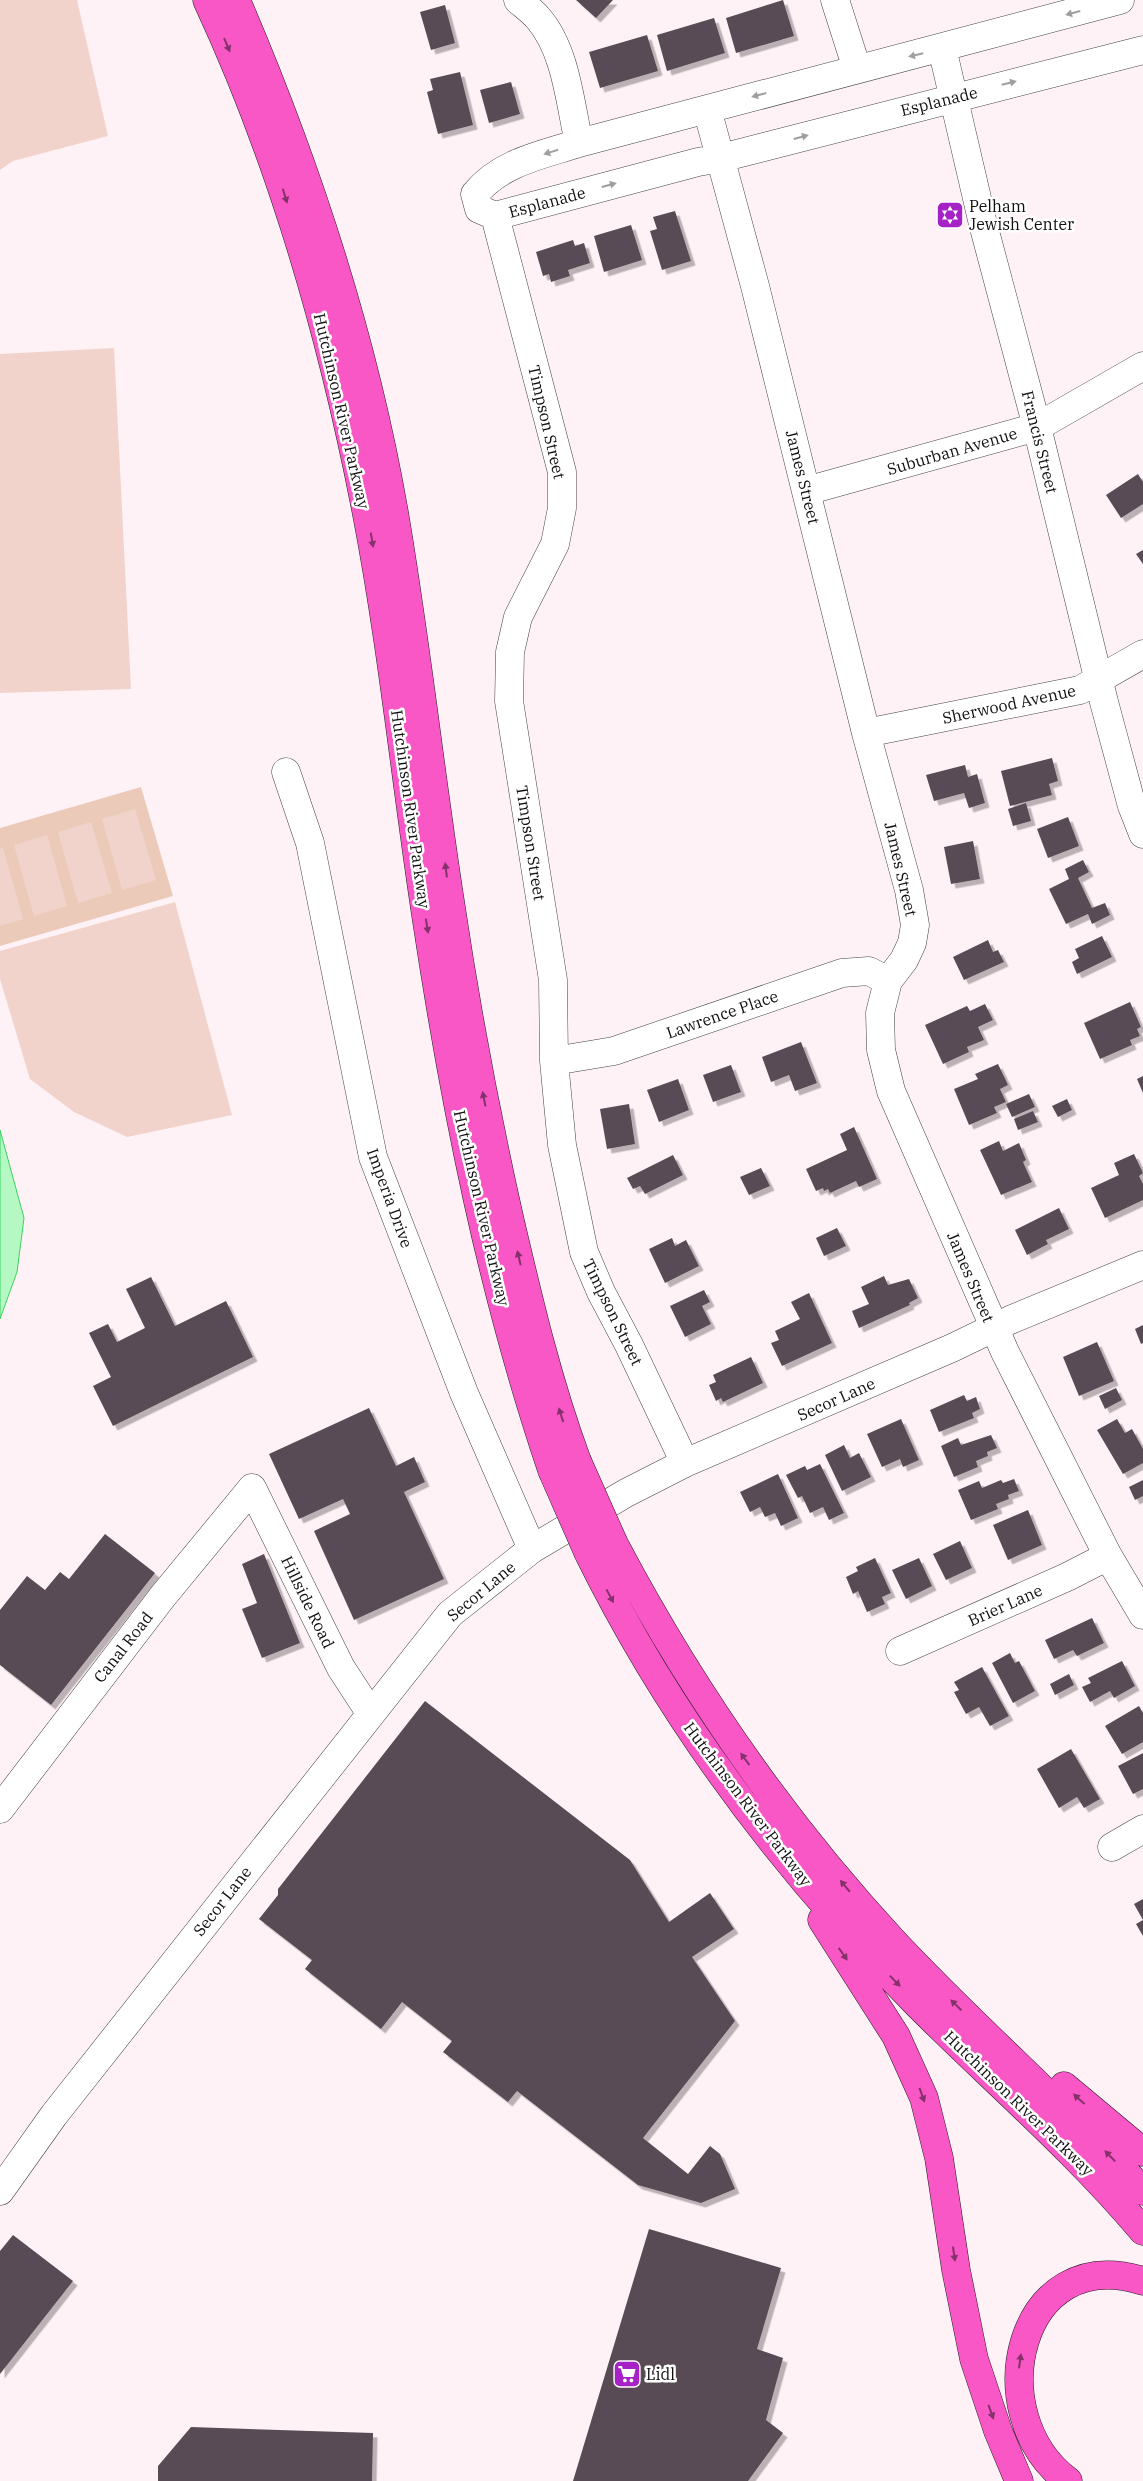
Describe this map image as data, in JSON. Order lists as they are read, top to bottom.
{
  "streets": {
    "highway": ["Hutchinson River Parkway"],
    "street": [
      "Esplanade",
      "Timpson Street",
      "Francis Street",
      "Suburban Avenue",
      "James Street",
      "Sherwood Avenue",
      "Lawrence Place",
      "Imperia Drive",
      "Secor Lane",
      "Hillside Road",
      "Brier Lane",
      "Canal Road"
    ]
  },
  "crossings": [
    ["Esplanade", "Timpson Street"],
    ["Esplanade", "Francis Street"],
    ["Esplanade", "James Street"],
    ["Timpson Street", "Lawrence Place"],
    ["Timpson Street", "Secor Lane"],
    ["Francis Street", "Suburban Avenue"],
    ["Francis Street", "Sherwood Avenue"],
    ["Suburban Avenue", "James Street"],
    ["James Street", "Sherwood Avenue"],
    ["James Street", "Lawrence Place"],
    ["James Street", "Secor Lane"],
    ["James Street", "Brier Lane"],
    ["Imperia Drive", "Secor Lane"],
    ["Secor Lane", "Hillside Road"],
    ["Hillside Road", "Canal Road"]
  ],
  "places": {
    "synagogue": ["Pelham Jewish Center"],
    "supermarket": ["Lidl"]
  }
}
